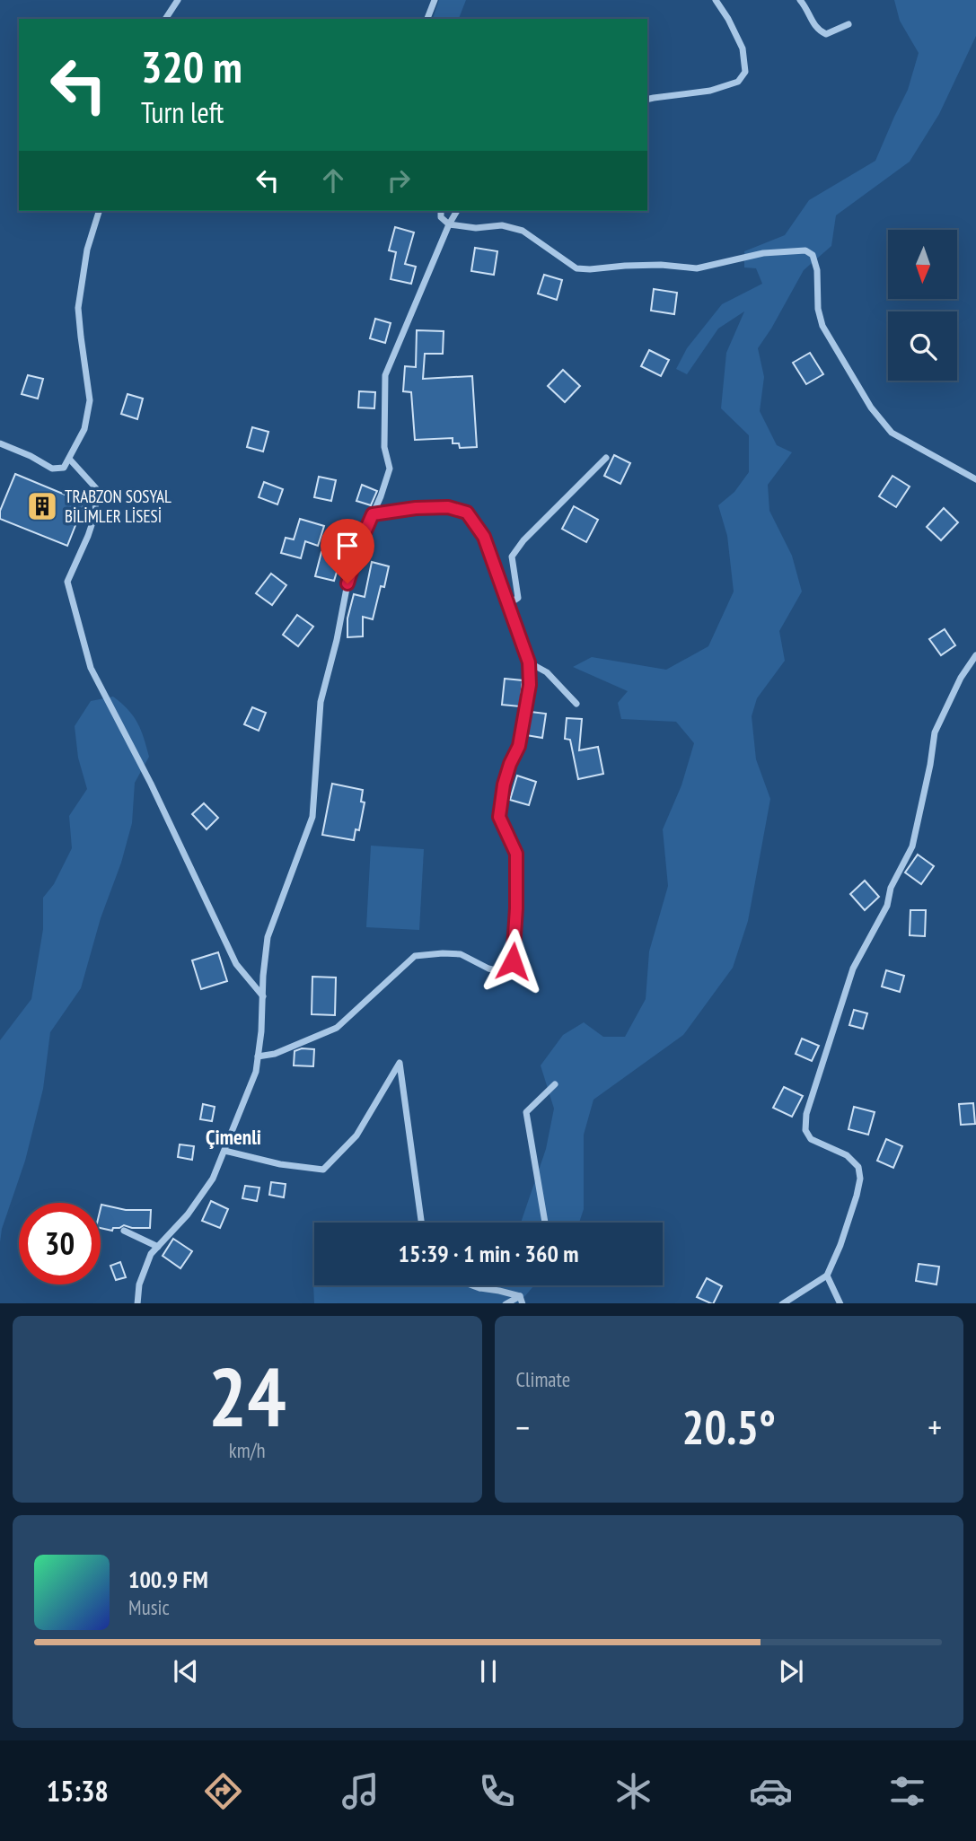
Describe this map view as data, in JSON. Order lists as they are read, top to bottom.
{
  "districts": ["Çimenli"],
  "places": {
    "building": ["TRABZON SOSYAL BİLİMLER LİSESİ"]
  },
  "north": "bottom",
  "page": {
    "turn": ["320 m", "Turn left"],
    "limit": "30",
    "trip": "15:39 · 1 min · 360 m",
    "tile": [
      ["24", "km/h"],
      "Climate"
    ],
    "heat": ["−", "20.5°", "+"],
    "song": ["100.9 FM", "Music"],
    "tabs": "15:38"
  }
}
